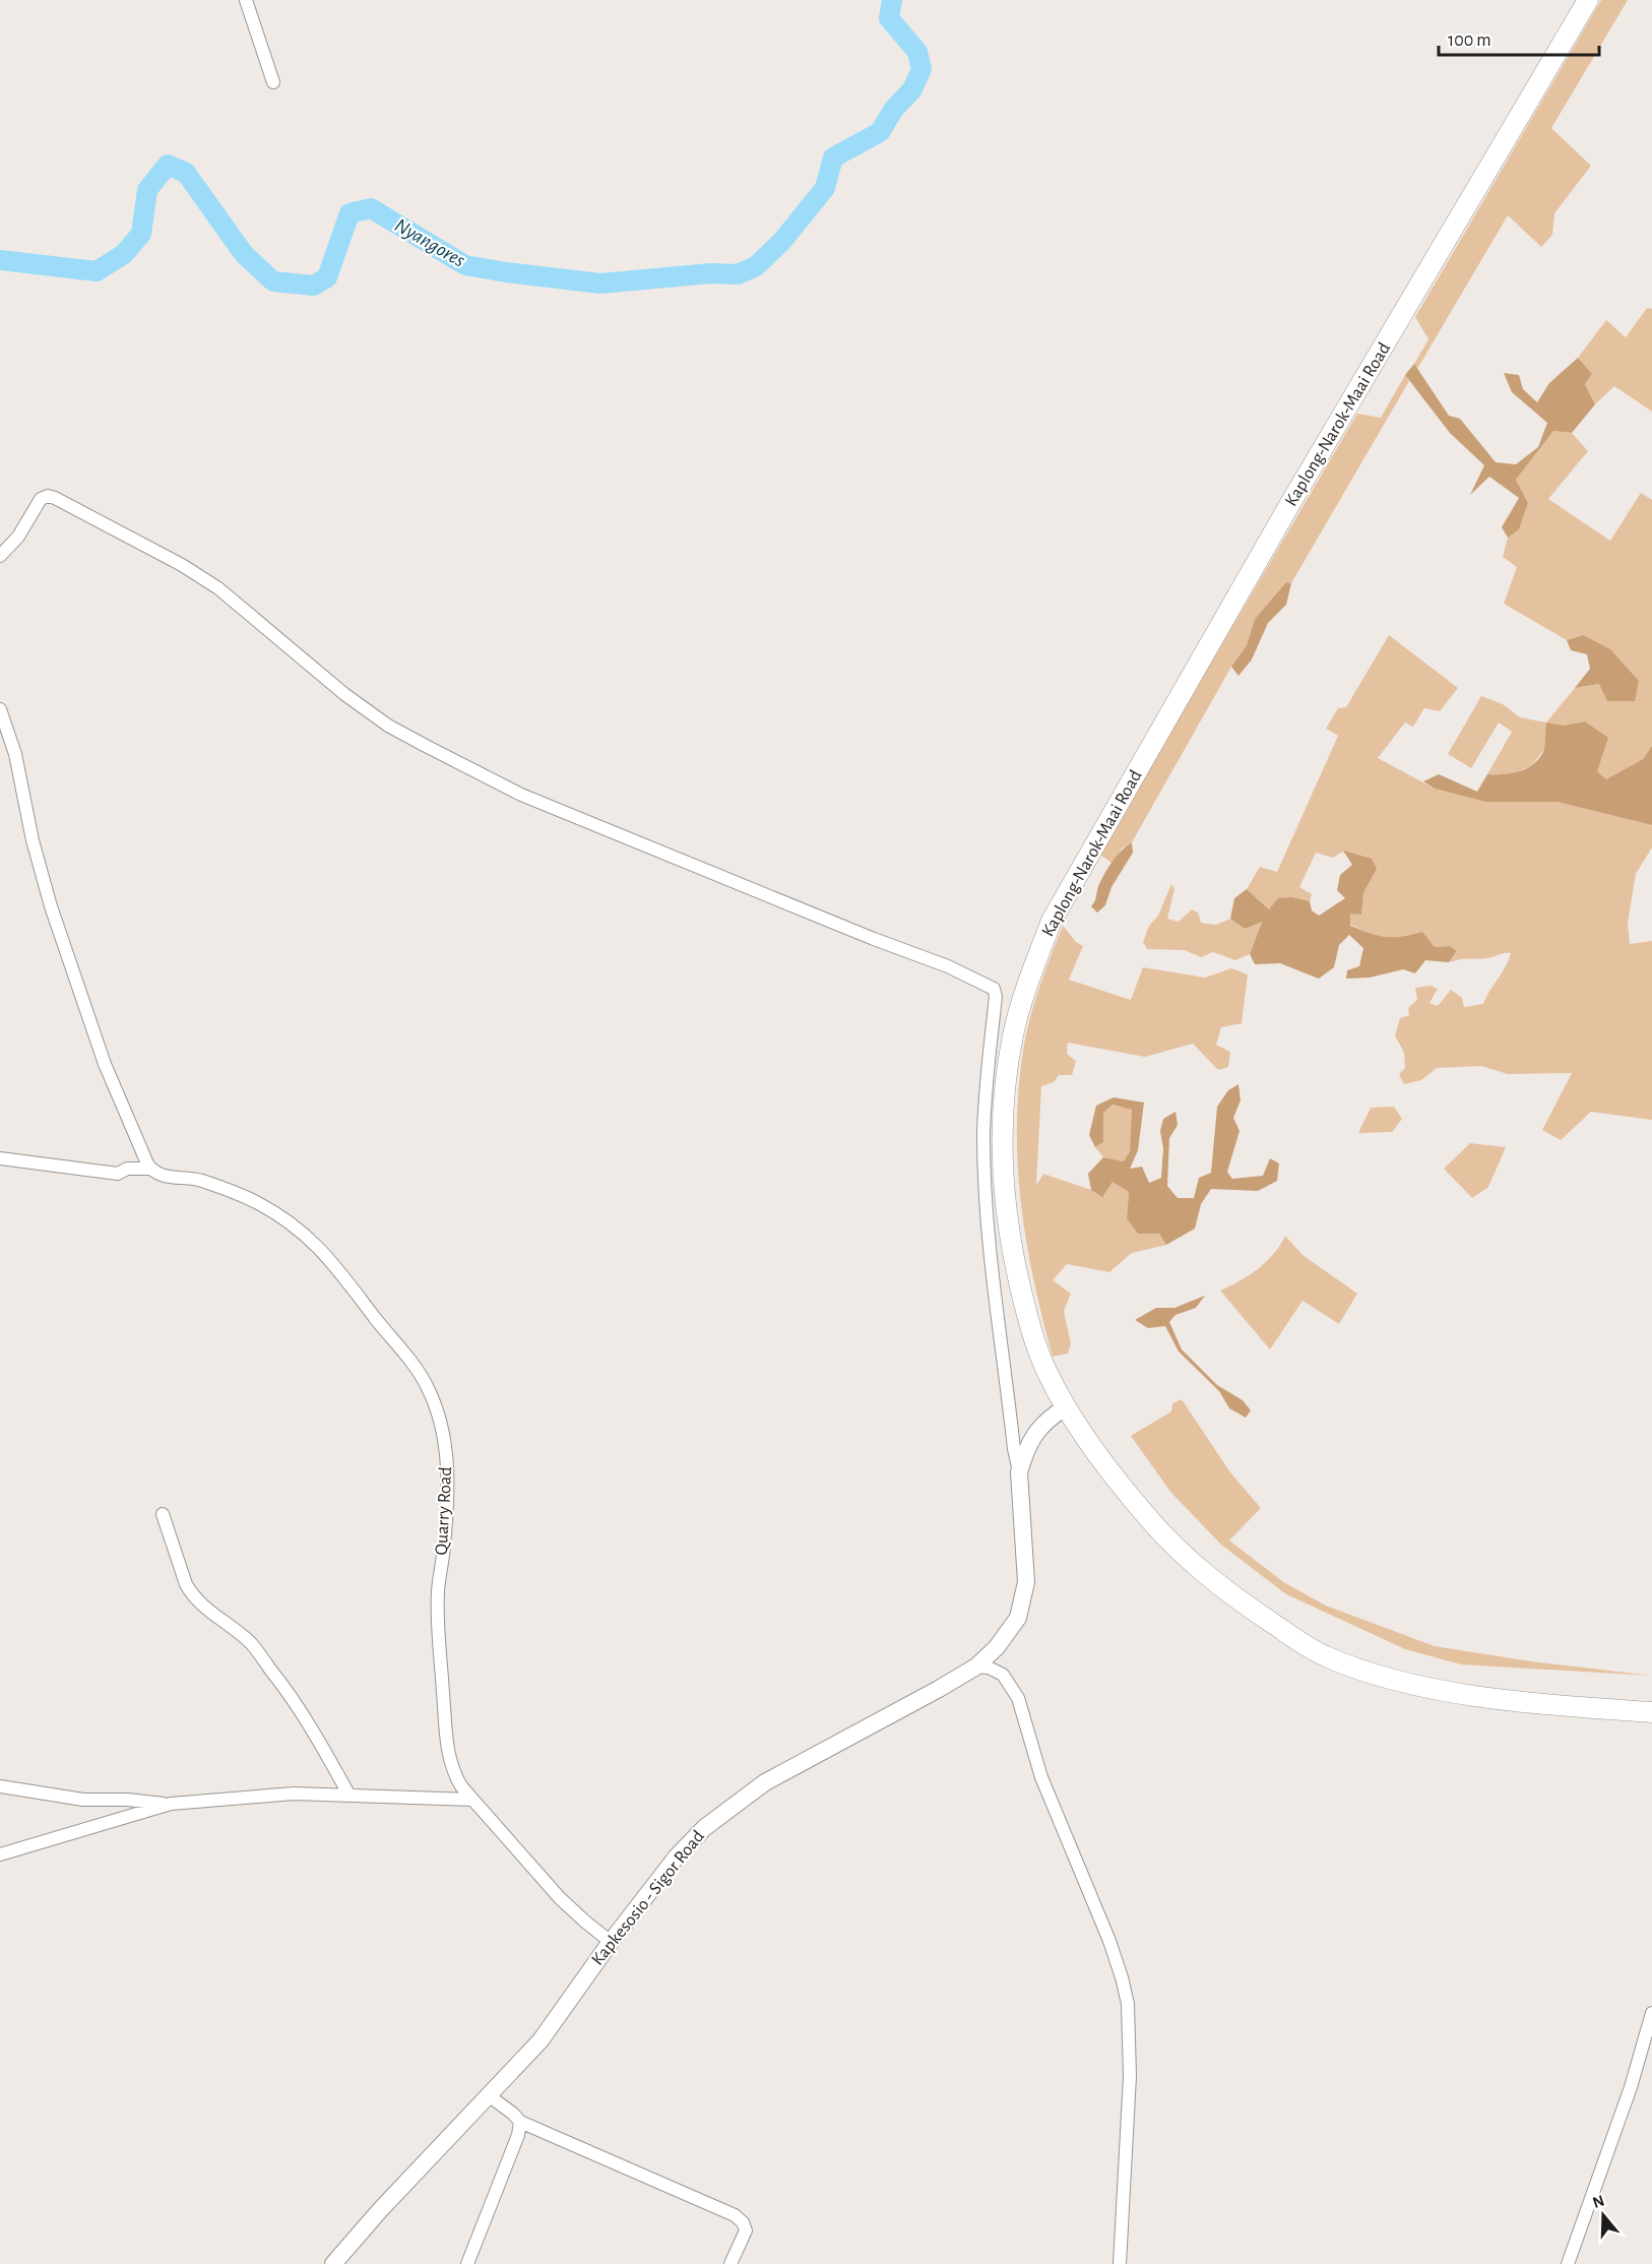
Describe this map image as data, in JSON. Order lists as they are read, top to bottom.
{
  "streets": {
    "highway": ["Kaplong-Narok-Maai Road"],
    "main road": ["Kapkesosio - Sigor Road"],
    "street": ["Quarry Road"]
  },
  "crossings": [
    ["Kaplong-Narok-Maai Road", "Kapkesosio - Sigor Road"],
    ["Quarry Road", "Kapkesosio - Sigor Road"]
  ],
  "water": ["Nyangores"],
  "scale_bar": "100 m",
  "north": "top"
}
